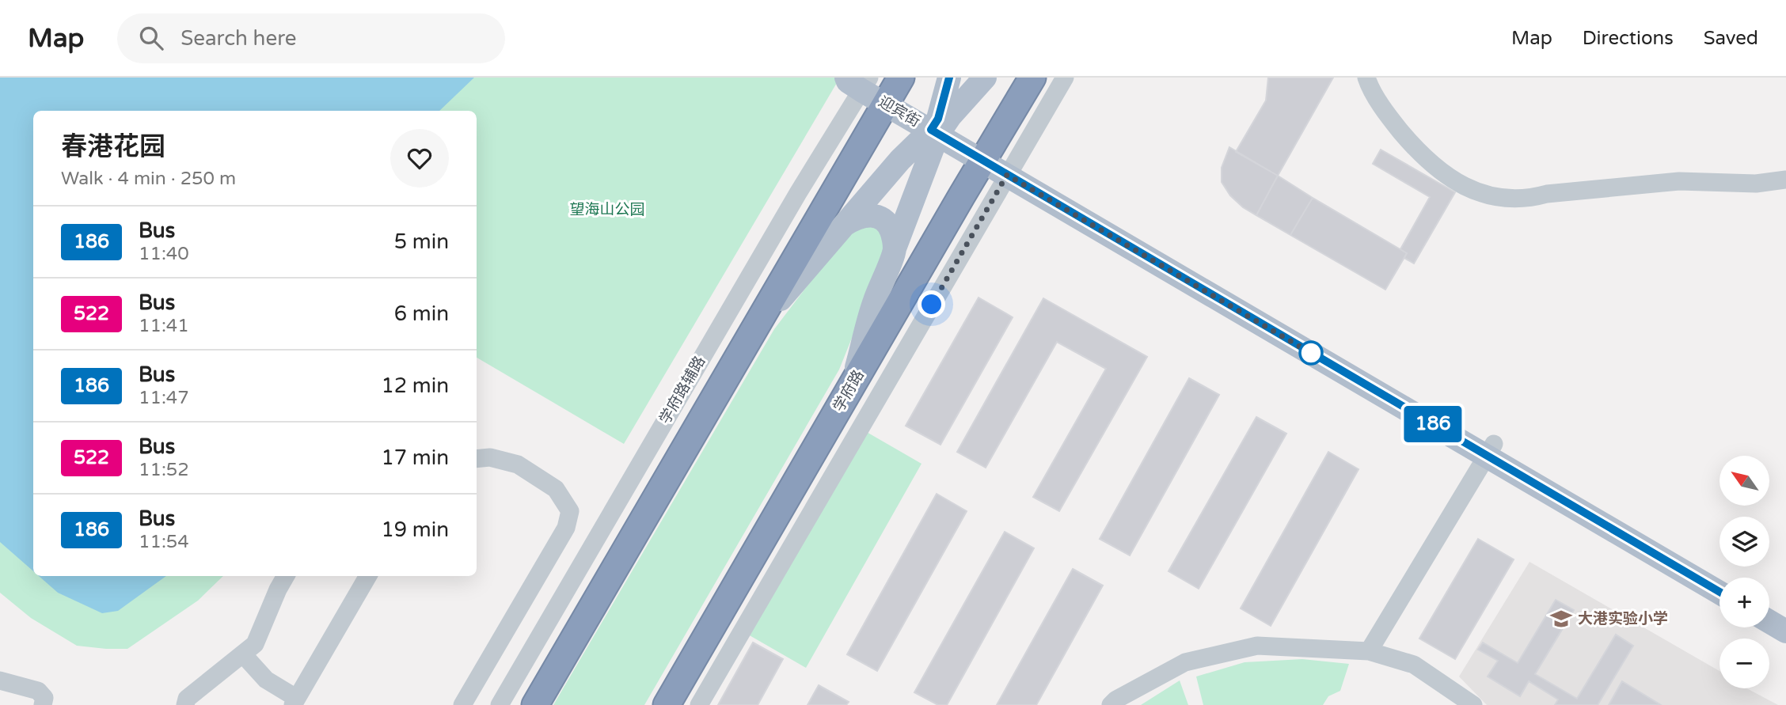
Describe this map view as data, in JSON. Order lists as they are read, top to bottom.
{
  "streets": {
    "highway": ["学府路"],
    "main road": ["迎宾街"],
    "street": ["学府路辅路"]
  },
  "crossings": [
    ["迎宾街", "学府路辅路"],
    ["迎宾街", "学府路"]
  ],
  "parks": ["望海山公园"],
  "places": {
    "school or university": ["大港实验小学"]
  },
  "lines": ["bus line 186"],
  "north": "top left",
  "page": {
    "header": "Map",
    "search": "Search here",
    "nav": ["Map", "Directions", "Saved"],
    "on_map": "186",
    "heading": ["春港花园", "Walk · 4 min · 250 m"],
    "list": [
      {
        "mark": "186",
        "name": "Bus",
        "note": "11:40",
        "value": "5 min"
      },
      {
        "mark": "522",
        "name": "Bus",
        "note": "11:41",
        "value": "6 min"
      },
      {
        "mark": "186",
        "name": "Bus",
        "note": "11:47",
        "value": "12 min"
      },
      {
        "mark": "522",
        "name": "Bus",
        "note": "11:52",
        "value": "17 min"
      },
      {
        "mark": "186",
        "name": "Bus",
        "note": "11:54",
        "value": "19 min"
      }
    ],
    "map_buttons": ["+", "−"]
  }
}
